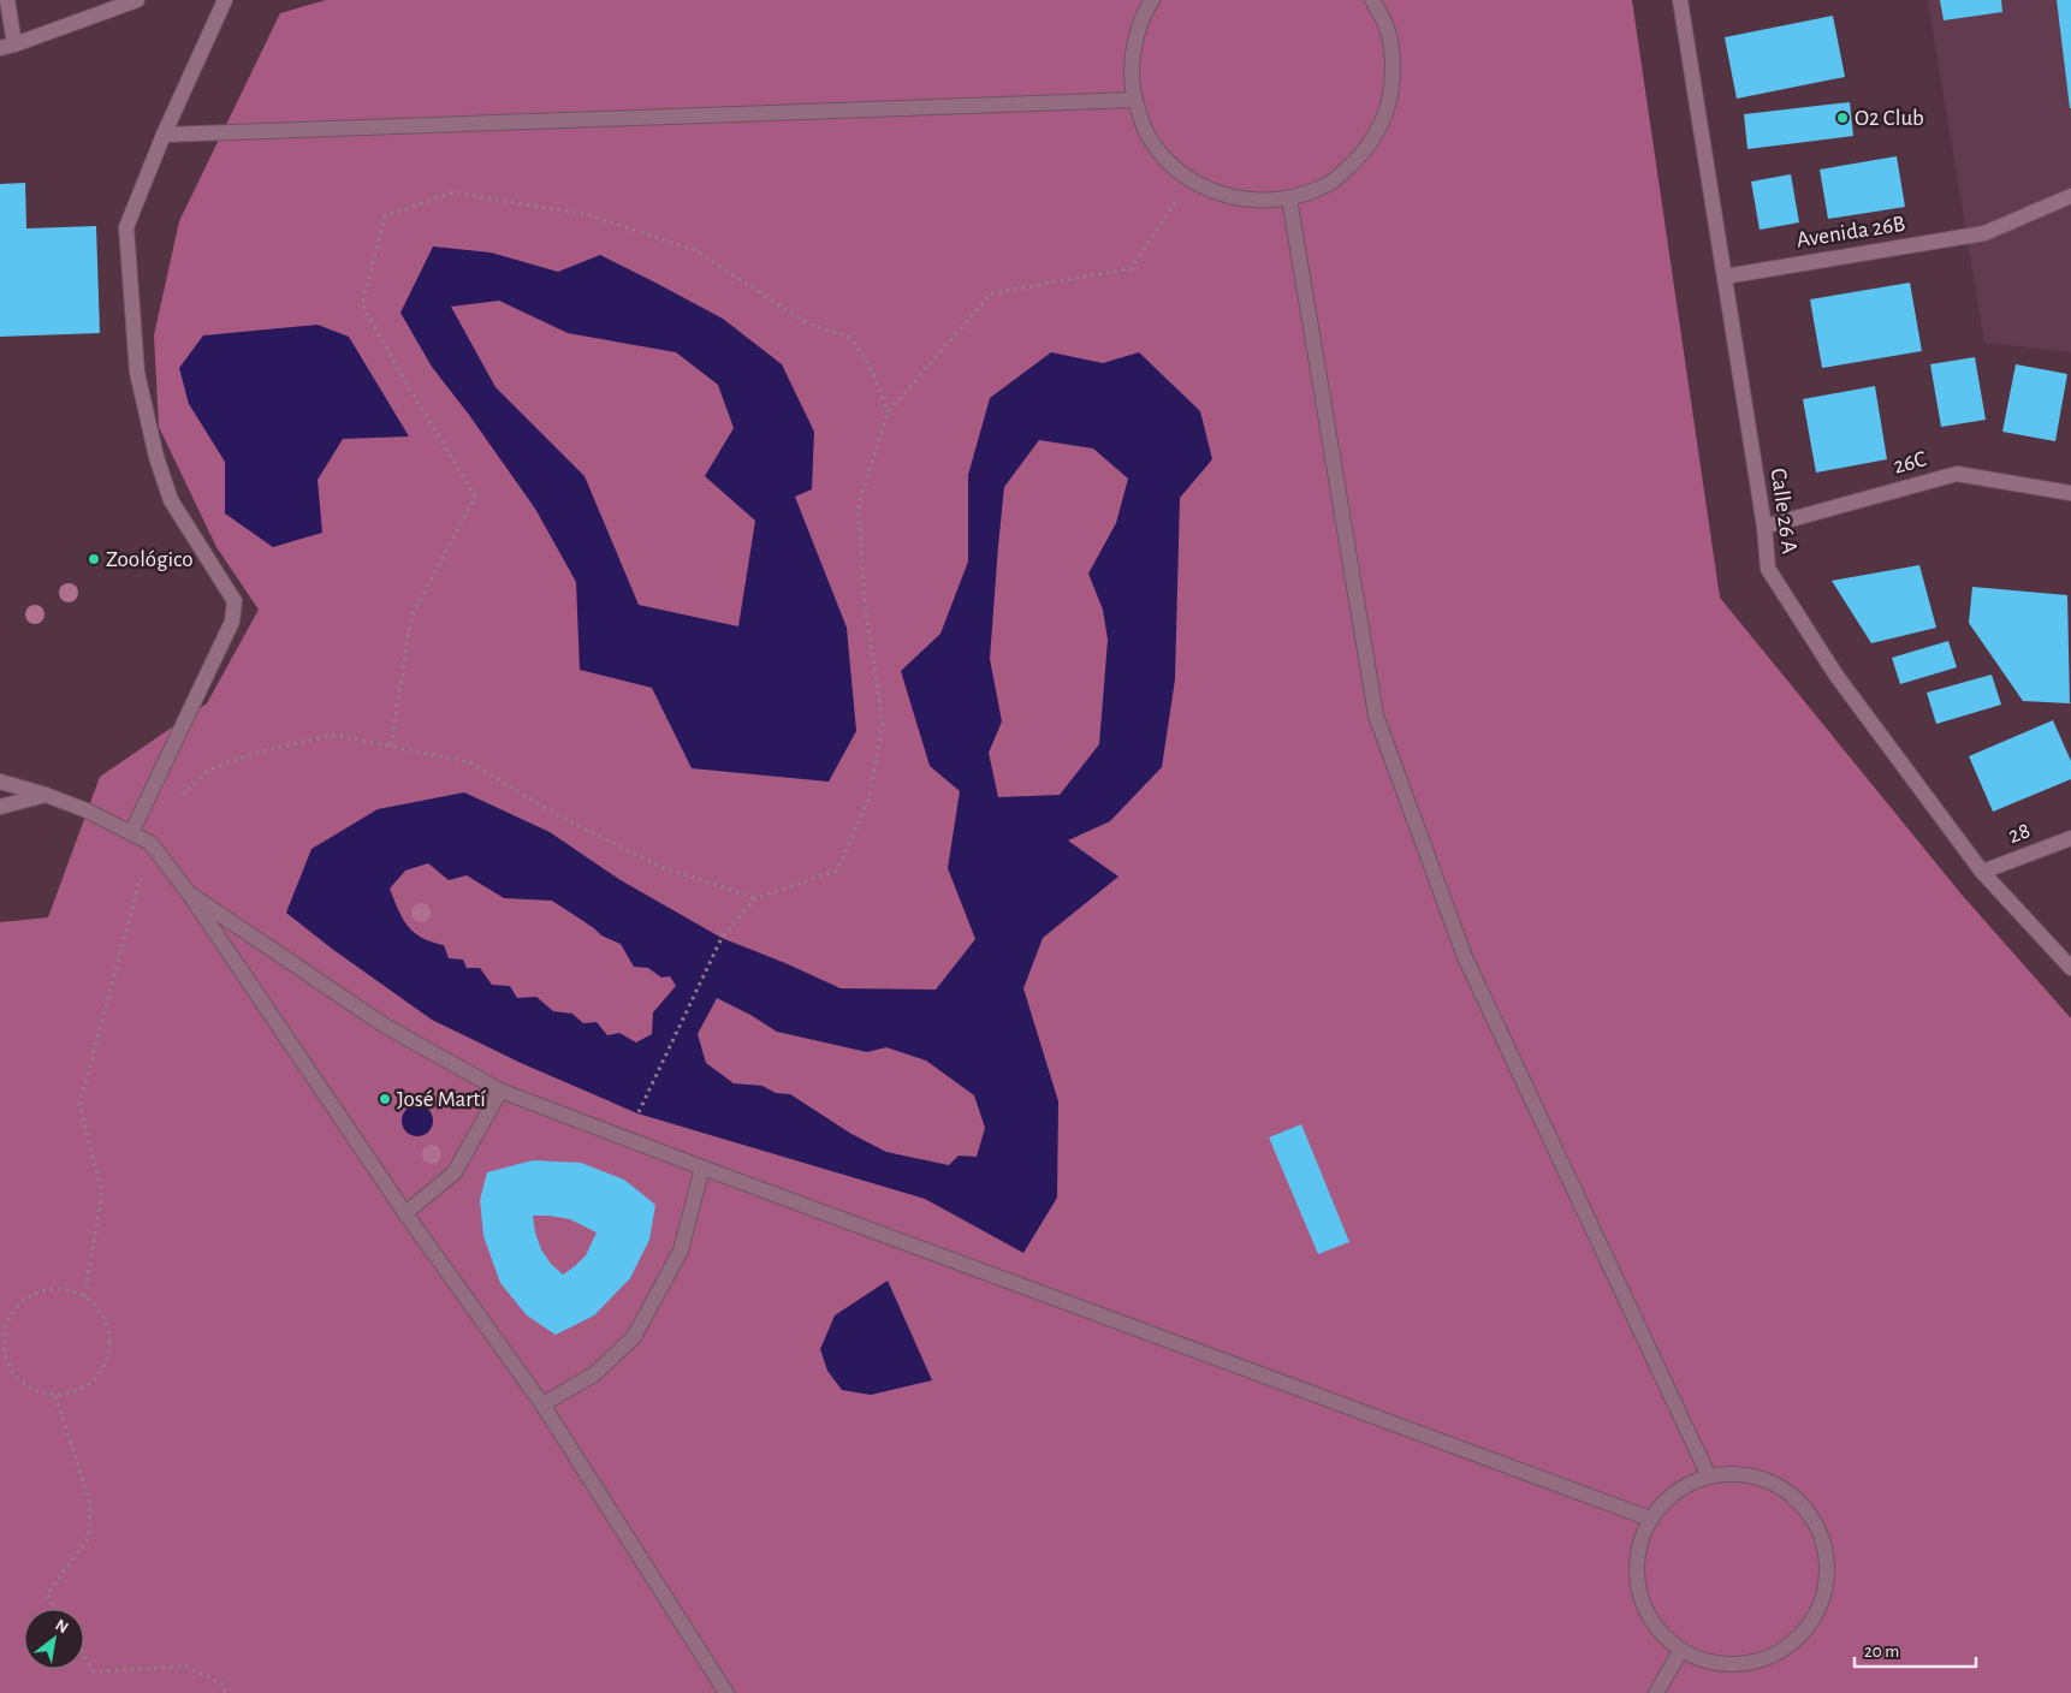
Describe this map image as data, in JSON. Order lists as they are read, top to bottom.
{
  "streets": {
    "street": [
      "Avenida 26B",
      "26C",
      "Calle 26 A",
      "28"
    ]
  },
  "crossings": [
    ["Avenida 26B", "Calle 26 A"],
    ["26C", "Calle 26 A"],
    ["Calle 26 A", "28"]
  ],
  "places": ["O2 Club", "Zoológico", "José Martí"],
  "scale_bar": "20 m",
  "north": "top right"
}
